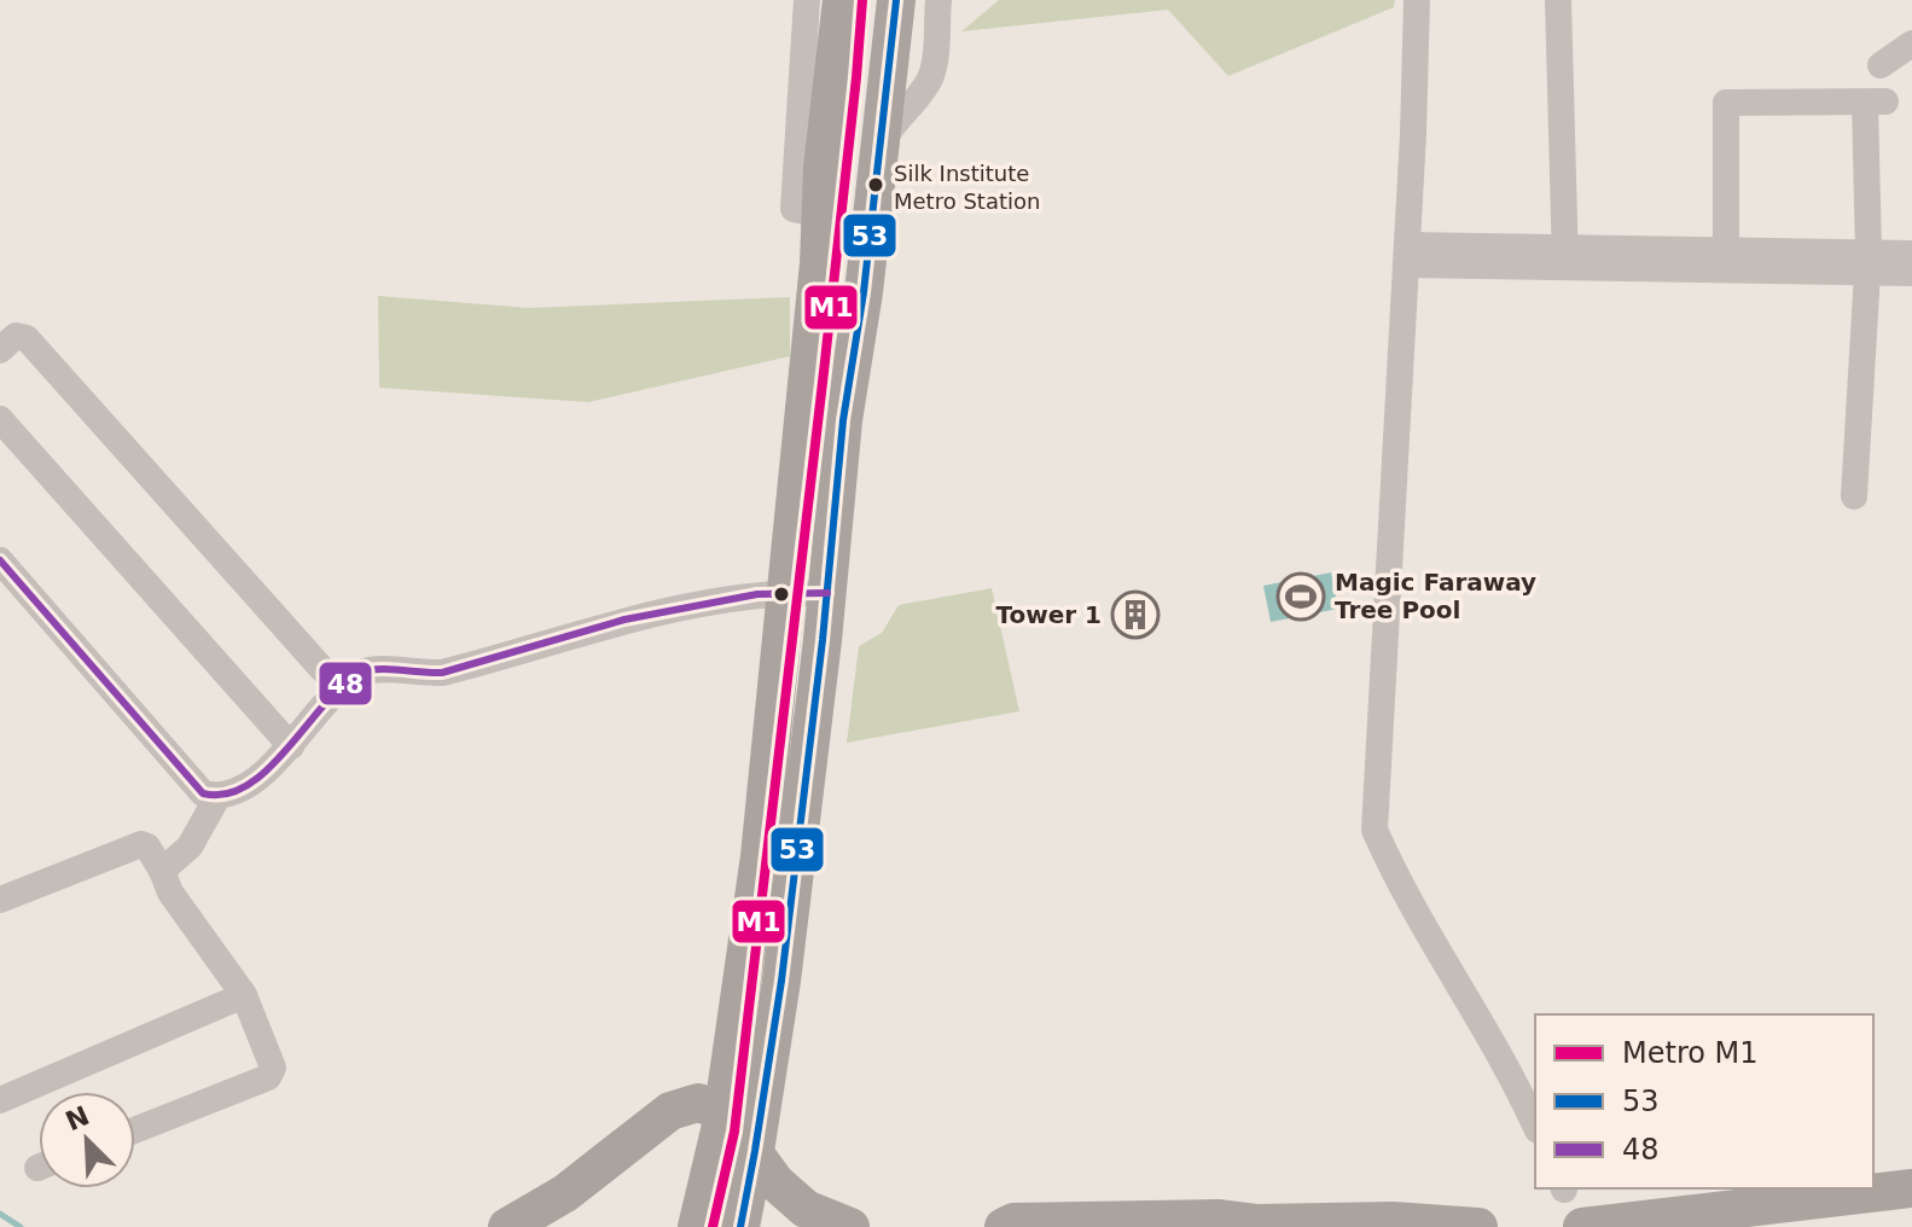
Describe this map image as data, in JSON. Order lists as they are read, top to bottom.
{
  "places": {
    "other": ["Silk Institute Metro Station"],
    "sports": ["Magic Faraway Tree Pool"],
    "building": ["Tower 1"]
  },
  "lines": ["metro line M1", "transit line 53", "transit line 48"],
  "legend": ["Metro M1", "53", "48"],
  "north": "top left"
}
